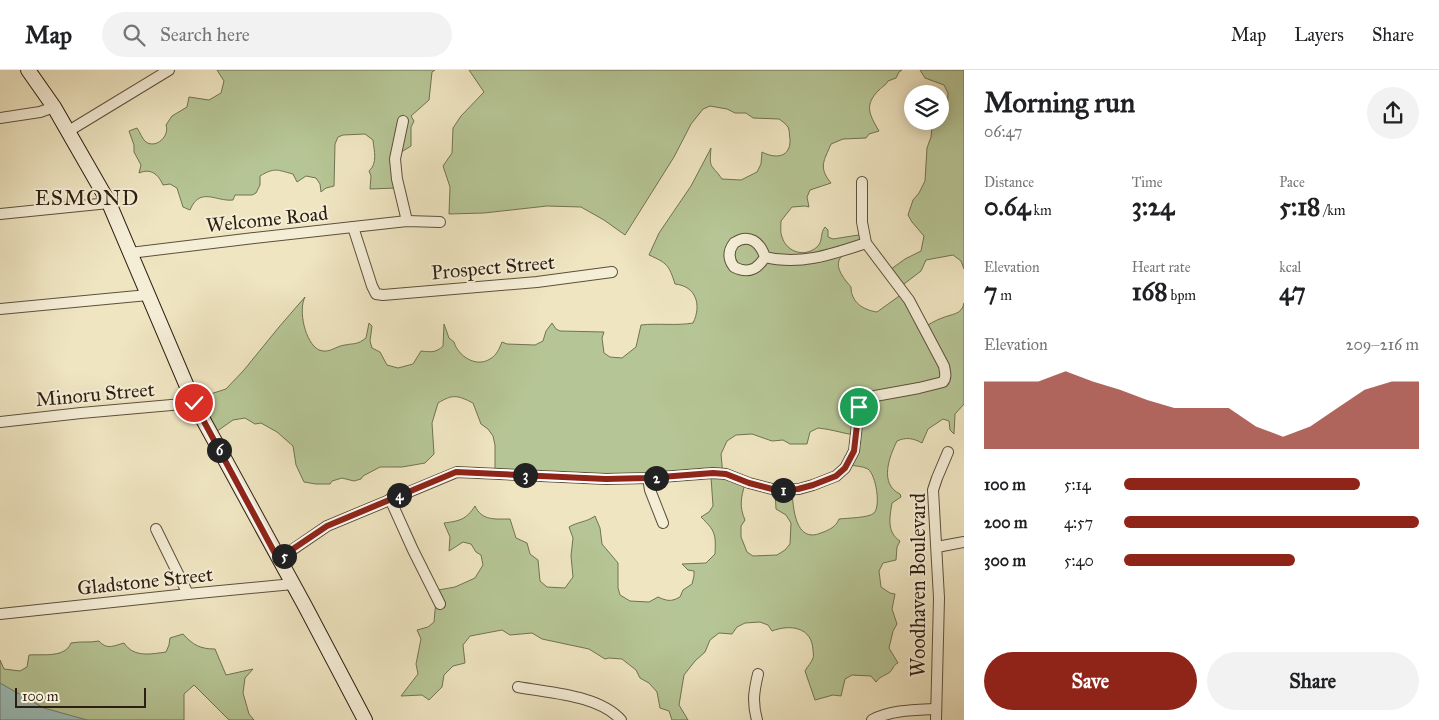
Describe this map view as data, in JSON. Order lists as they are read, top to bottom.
{
  "streets": {
    "street": [
      "Welcome Road",
      "Prospect Street",
      "Minoru Street",
      "Gladstone Street",
      "Woodhaven Boulevard"
    ]
  },
  "crossings": [
    ["Welcome Road", "Prospect Street"]
  ],
  "districts": ["ESMOND"],
  "scale_bar": "100 m",
  "page": {
    "header": "Map",
    "search": "Search here",
    "nav": ["Map", "Layers", "Share"],
    "heading": ["Morning run", "06:47"],
    "stats": [
      ["Distance", "0.64 km"],
      ["Time", "3:24"],
      ["Pace", "5:18 /km"],
      ["Elevation", "7 m"],
      ["Heart rate", "168 bpm"],
      ["kcal", "47"]
    ],
    "chart": ["Elevation", "209–216 m"],
    "pins": [
      "6",
      "3",
      "2",
      "1",
      "4",
      "5"
    ],
    "list": [
      {
        "name": "100 m",
        "note": "5:14"
      },
      {
        "name": "200 m",
        "note": "4:57"
      },
      {
        "name": "300 m",
        "note": "5:40"
      }
    ],
    "buttons": ["Save", "Share"],
    "scale": "100 m"
  }
}
